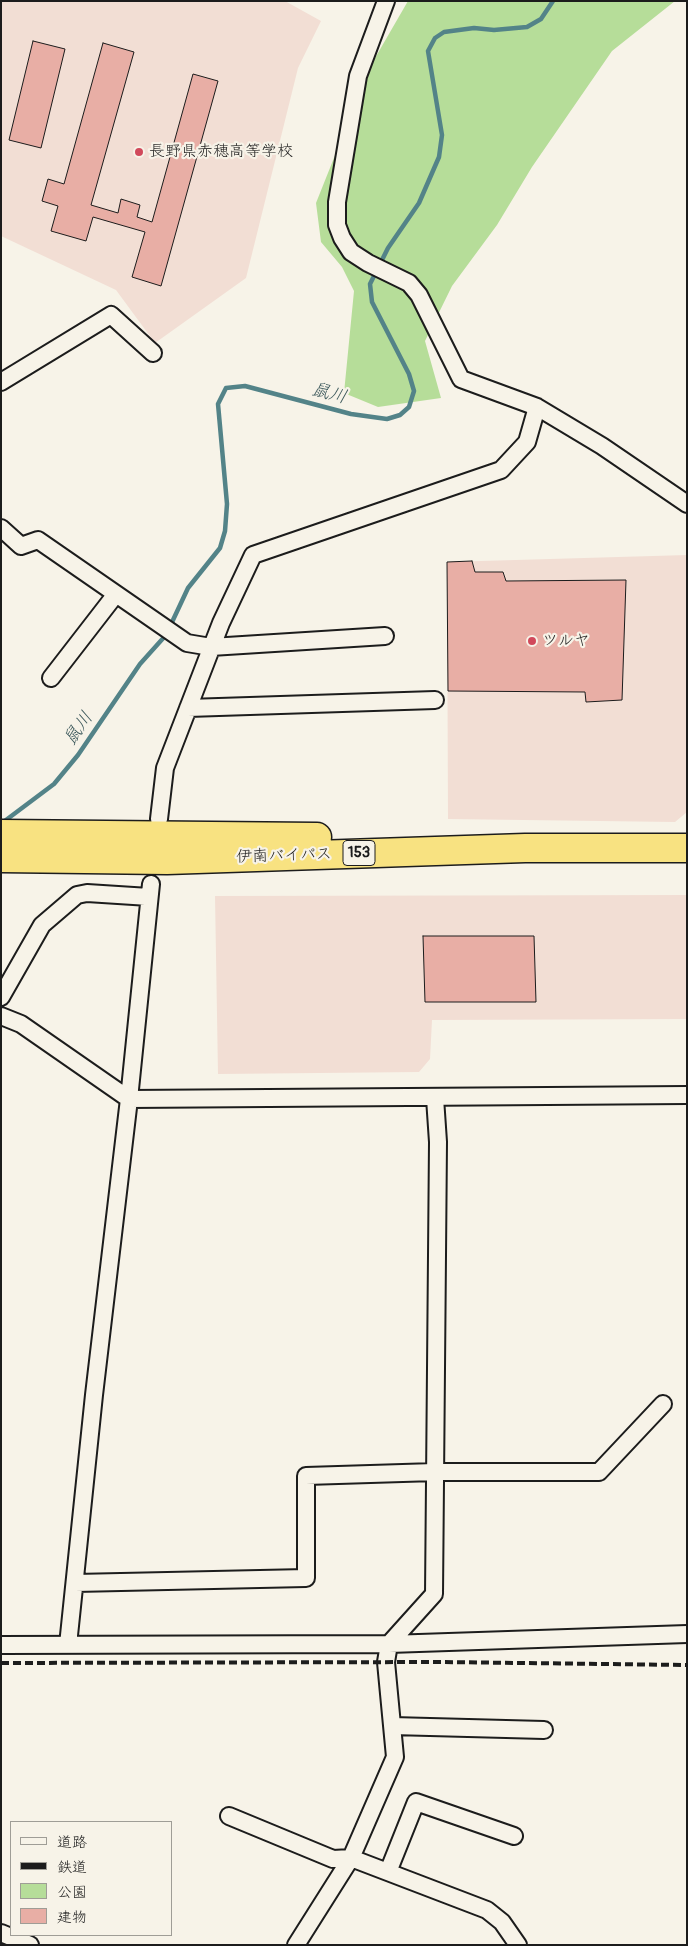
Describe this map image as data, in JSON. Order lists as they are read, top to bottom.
{
  "streets": {
    "highway": ["153", "伊南バイパス"]
  },
  "water": ["鼠川"],
  "places": ["長野県赤穂高等学校", "ツルヤ"],
  "legend": [
    "道路",
    "鉄道",
    "公園",
    "建物"
  ]
}
